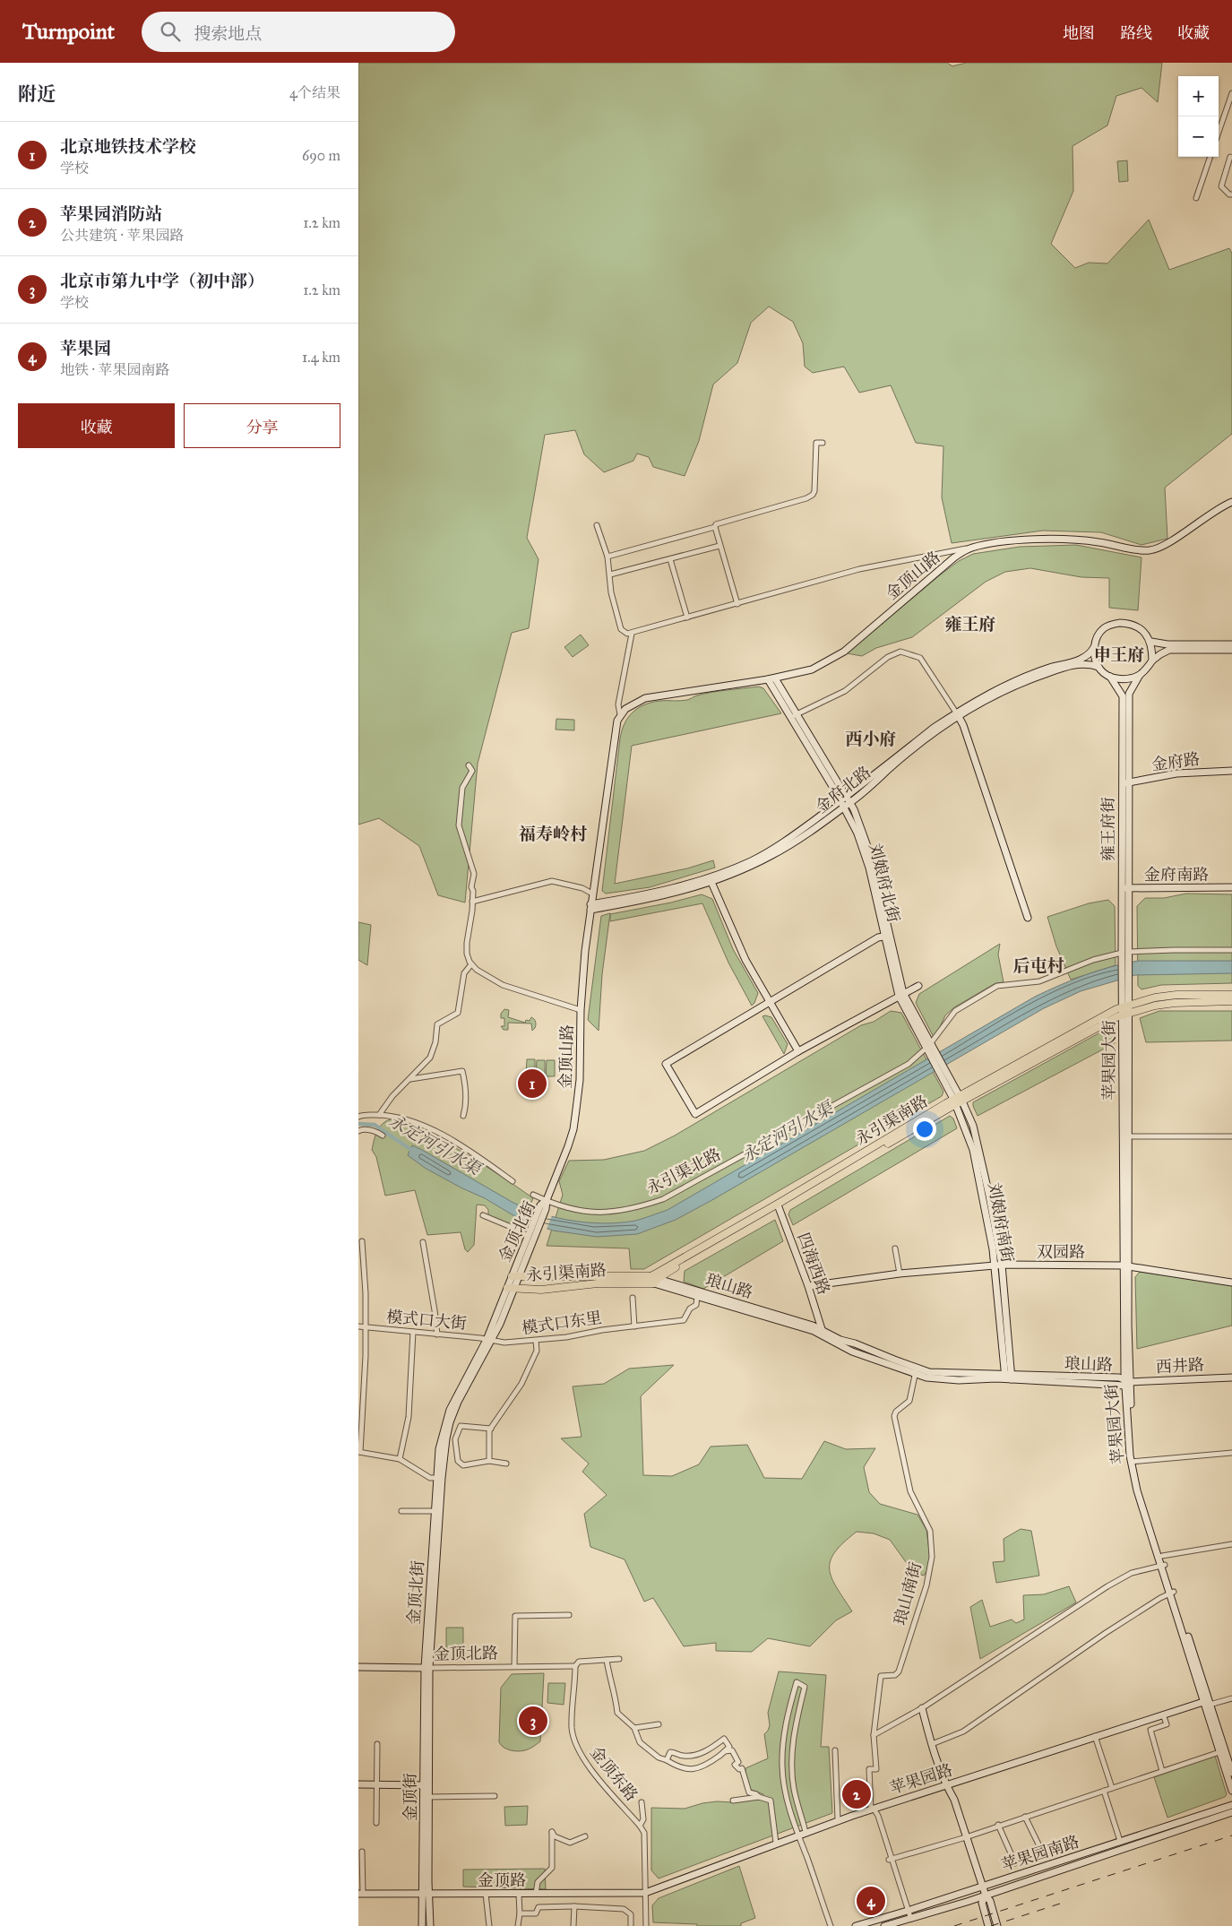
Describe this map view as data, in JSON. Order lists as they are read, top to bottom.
{
  "streets": {
    "main road": [
      "金顶山路",
      "金府路",
      "金府北路",
      "雍王府街",
      "金府南路",
      "刘娘府北街",
      "苹果园大街",
      "永引渠南路",
      "刘娘府南街",
      "金顶北街",
      "双园路",
      "四海西路",
      "琅山路",
      "西井路",
      "金顶北路",
      "苹果园路",
      "金顶街",
      "苹果园南路",
      "金顶路"
    ],
    "street": [
      "永引渠北路",
      "模式口大街",
      "模式口东里",
      "琅山南街",
      "金顶东路"
    ]
  },
  "crossings": [
    ["金顶山路", "金府北路"],
    ["金顶山路", "刘娘府北街"],
    ["金顶山路", "永引渠北路"],
    ["金顶山路", "金顶北街"],
    ["金府路", "雍王府街"],
    ["金府北路", "雍王府街"],
    ["金府北路", "刘娘府北街"],
    ["雍王府街", "金府南路"],
    ["雍王府街", "苹果园大街"],
    ["雍王府街", "永引渠北路"],
    ["刘娘府北街", "永引渠北路"],
    ["刘娘府北街", "刘娘府南街"],
    ["苹果园大街", "永引渠南路"],
    ["苹果园大街", "双园路"],
    ["苹果园大街", "琅山路"],
    ["苹果园大街", "西井路"],
    ["苹果园大街", "苹果园路"],
    ["永引渠南路", "刘娘府南街"],
    ["永引渠南路", "金顶北街"],
    ["永引渠南路", "四海西路"],
    ["永引渠南路", "琅山路"],
    ["永引渠北路", "金顶北街"],
    ["刘娘府南街", "双园路"],
    ["刘娘府南街", "琅山路"],
    ["金顶北街", "模式口大街"],
    ["金顶北街", "模式口东里"],
    ["金顶北街", "金顶北路"],
    ["金顶北街", "金顶街"],
    ["双园路", "四海西路"],
    ["四海西路", "琅山路"],
    ["琅山路", "模式口东里"],
    ["琅山路", "西井路"],
    ["琅山路", "琅山南街"],
    ["模式口大街", "模式口东里"],
    ["琅山南街", "苹果园路"],
    ["金顶北路", "金顶东路"],
    ["金顶北路", "金顶街"],
    ["金顶东路", "苹果园路"],
    ["金顶东路", "金顶路"],
    ["苹果园路", "金顶路"],
    ["金顶街", "金顶路"]
  ],
  "districts": [
    "雍王府",
    "申王府",
    "西小府",
    "福寿岭村",
    "后屯村"
  ],
  "water": ["永定河引水渠"],
  "page": {
    "header": "Turnpoint",
    "search": "搜索地点",
    "nav": ["地图", "路线", "收藏"],
    "heading": ["附近", "4个结果"],
    "map_buttons": ["+", "−"],
    "list": [
      {
        "mark": "1",
        "name": "北京地铁技术学校",
        "note": "学校",
        "value": "690 m"
      },
      {
        "mark": "2",
        "name": "苹果园消防站",
        "note": "公共建筑 · 苹果园路",
        "value": "1.2 km"
      },
      {
        "mark": "3",
        "name": "北京市第九中学（初中部）",
        "note": "学校",
        "value": "1.2 km"
      },
      {
        "mark": "4",
        "name": "苹果园",
        "note": "地铁 · 苹果园南路",
        "value": "1.4 km"
      }
    ],
    "buttons": ["收藏", "分享"],
    "pins": [
      "1",
      "3",
      "2",
      "4"
    ]
  }
}
